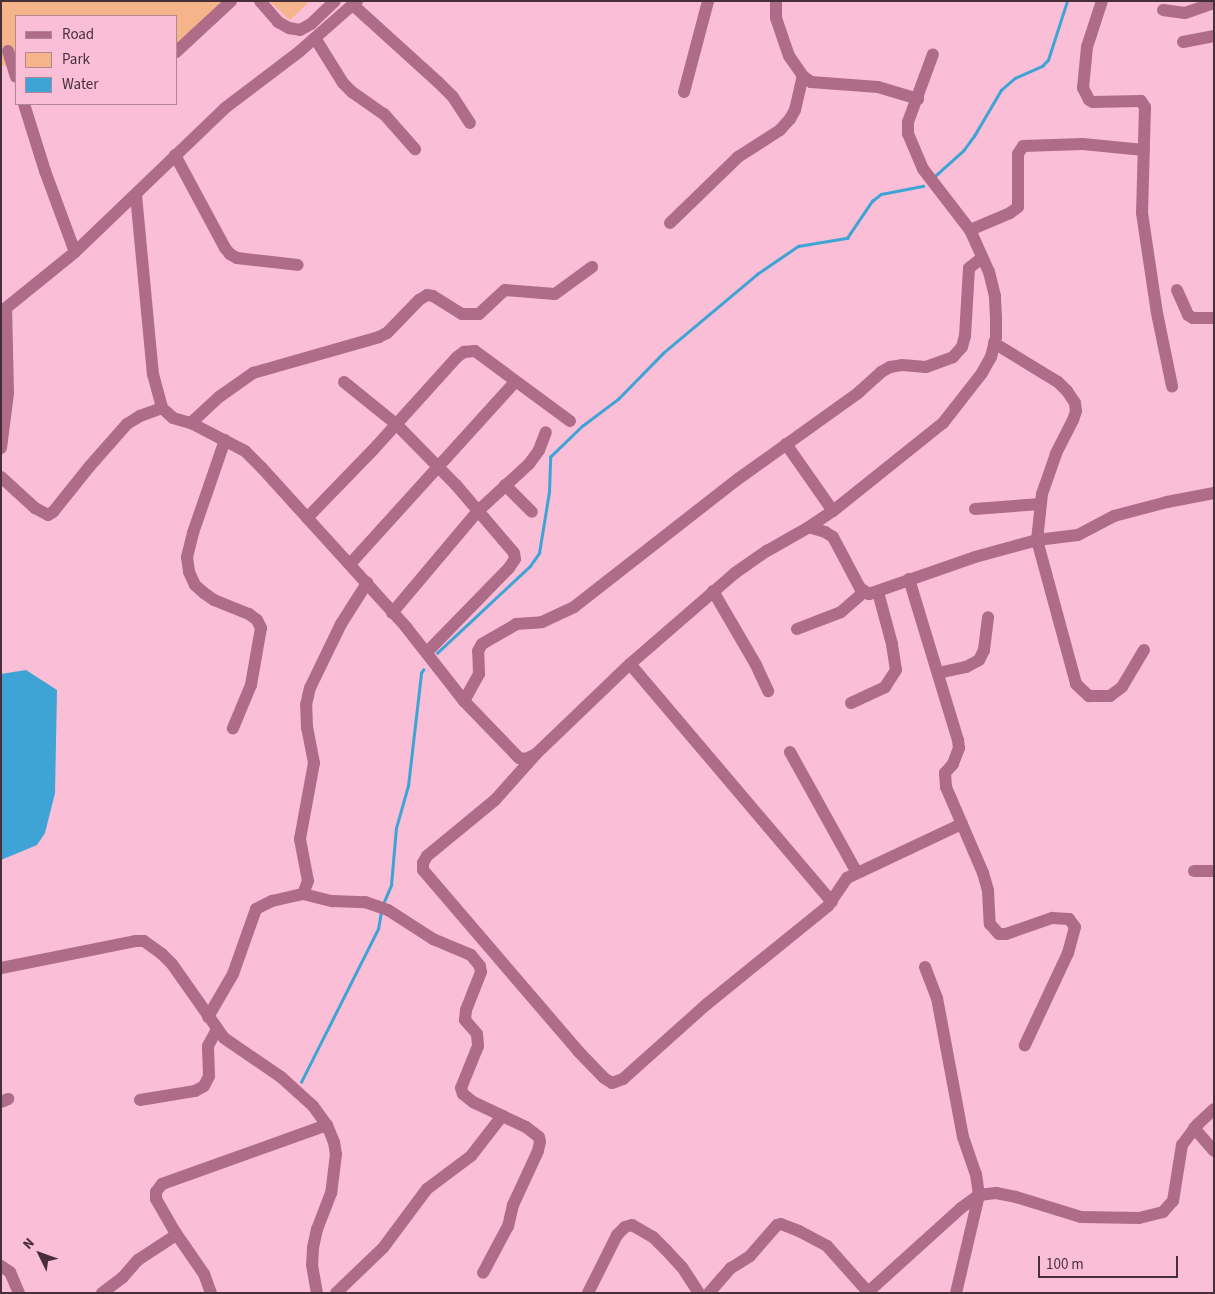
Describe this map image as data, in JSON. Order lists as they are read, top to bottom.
{
  "legend": ["Road", "Park", "Water"],
  "scale_bar": "100 m",
  "north": "top left"
}
